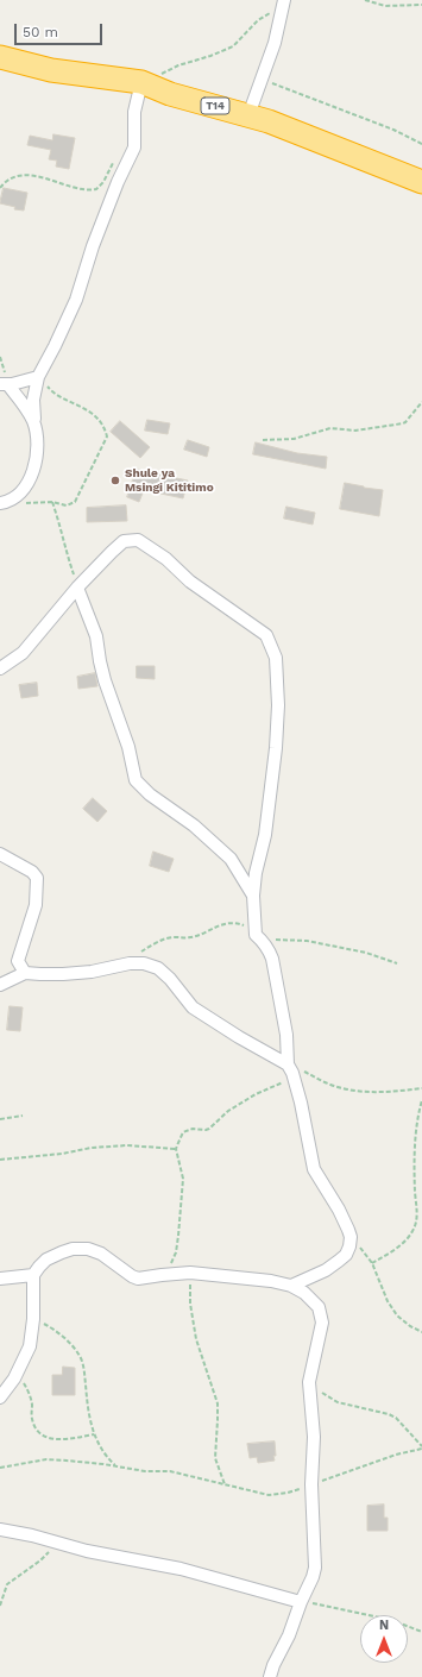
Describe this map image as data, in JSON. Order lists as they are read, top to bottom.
{
  "streets": {
    "highway": ["T14"]
  },
  "places": ["Shule ya Msingi Kititimo"],
  "scale_bar": "50 m",
  "north": "top"
}
